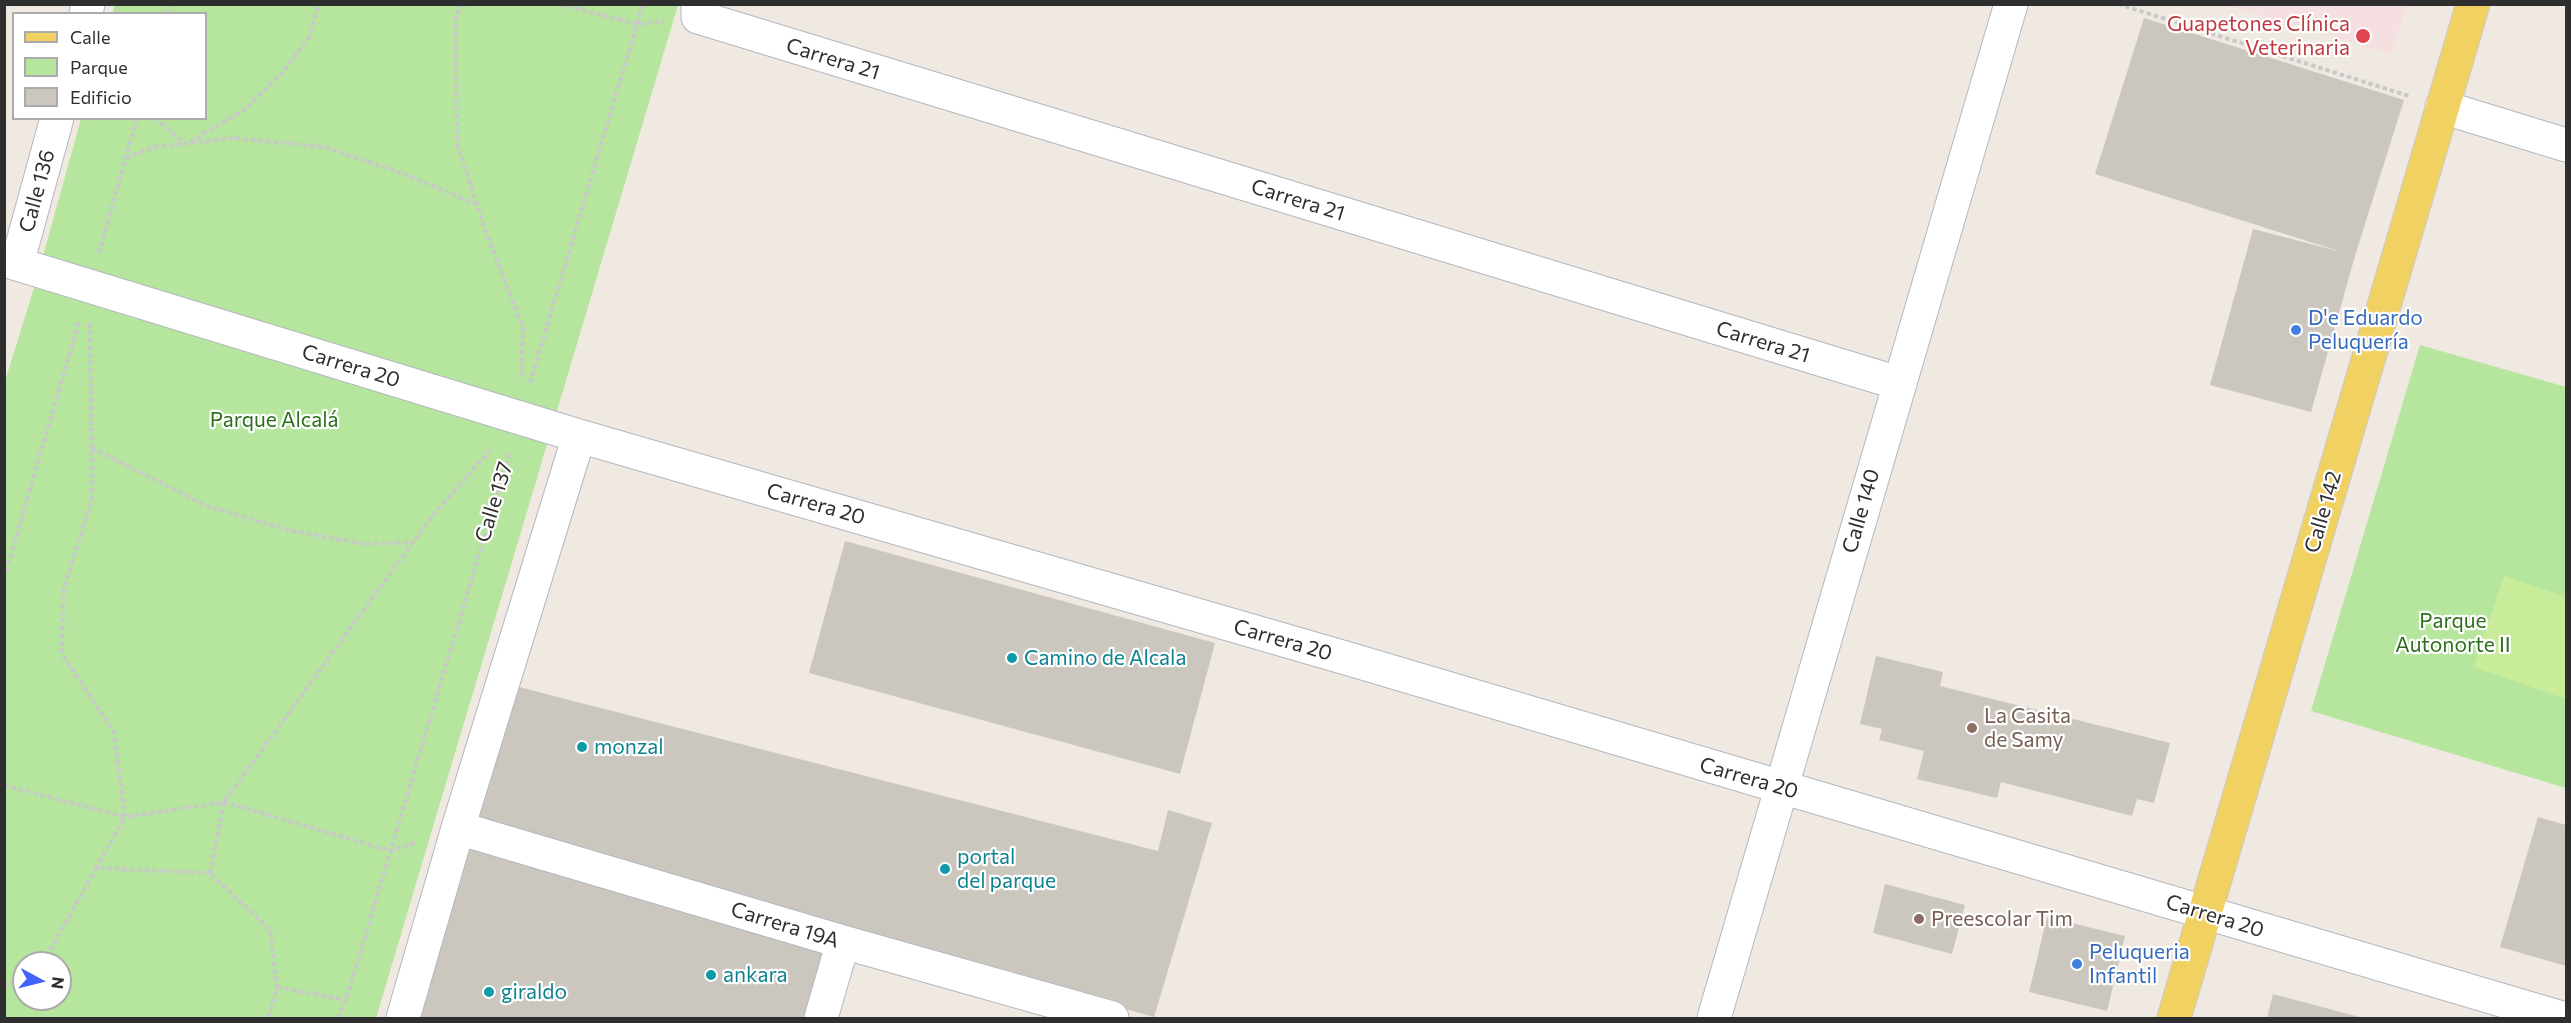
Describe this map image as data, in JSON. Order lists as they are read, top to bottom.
{
  "streets": {
    "main road": ["Calle 142"],
    "street": [
      "Carrera 21",
      "Calle 136",
      "Carrera 20",
      "Calle 140",
      "Carrera 19A"
    ],
    "path": ["Calle 137"]
  },
  "crossings": [
    ["Carrera 21", "Calle 140"],
    ["Calle 136", "Carrera 20"],
    ["Carrera 20", "Calle 137"],
    ["Carrera 20", "Calle 140"],
    ["Carrera 20", "Calle 142"]
  ],
  "parks": ["Parque Alcalá", "Parque Autonorte II"],
  "places": [
    "Guapetones Clínica Veterinaria",
    "D'e Eduardo Peluquería",
    "Camino de Alcala",
    "La Casita de Samy",
    "monzal",
    "portal del parque",
    "Preescolar Tim",
    "Peluqueria Infantil",
    "ankara",
    "giraldo"
  ],
  "legend": ["Calle", "Parque", "Edificio"],
  "north": "right"
}
